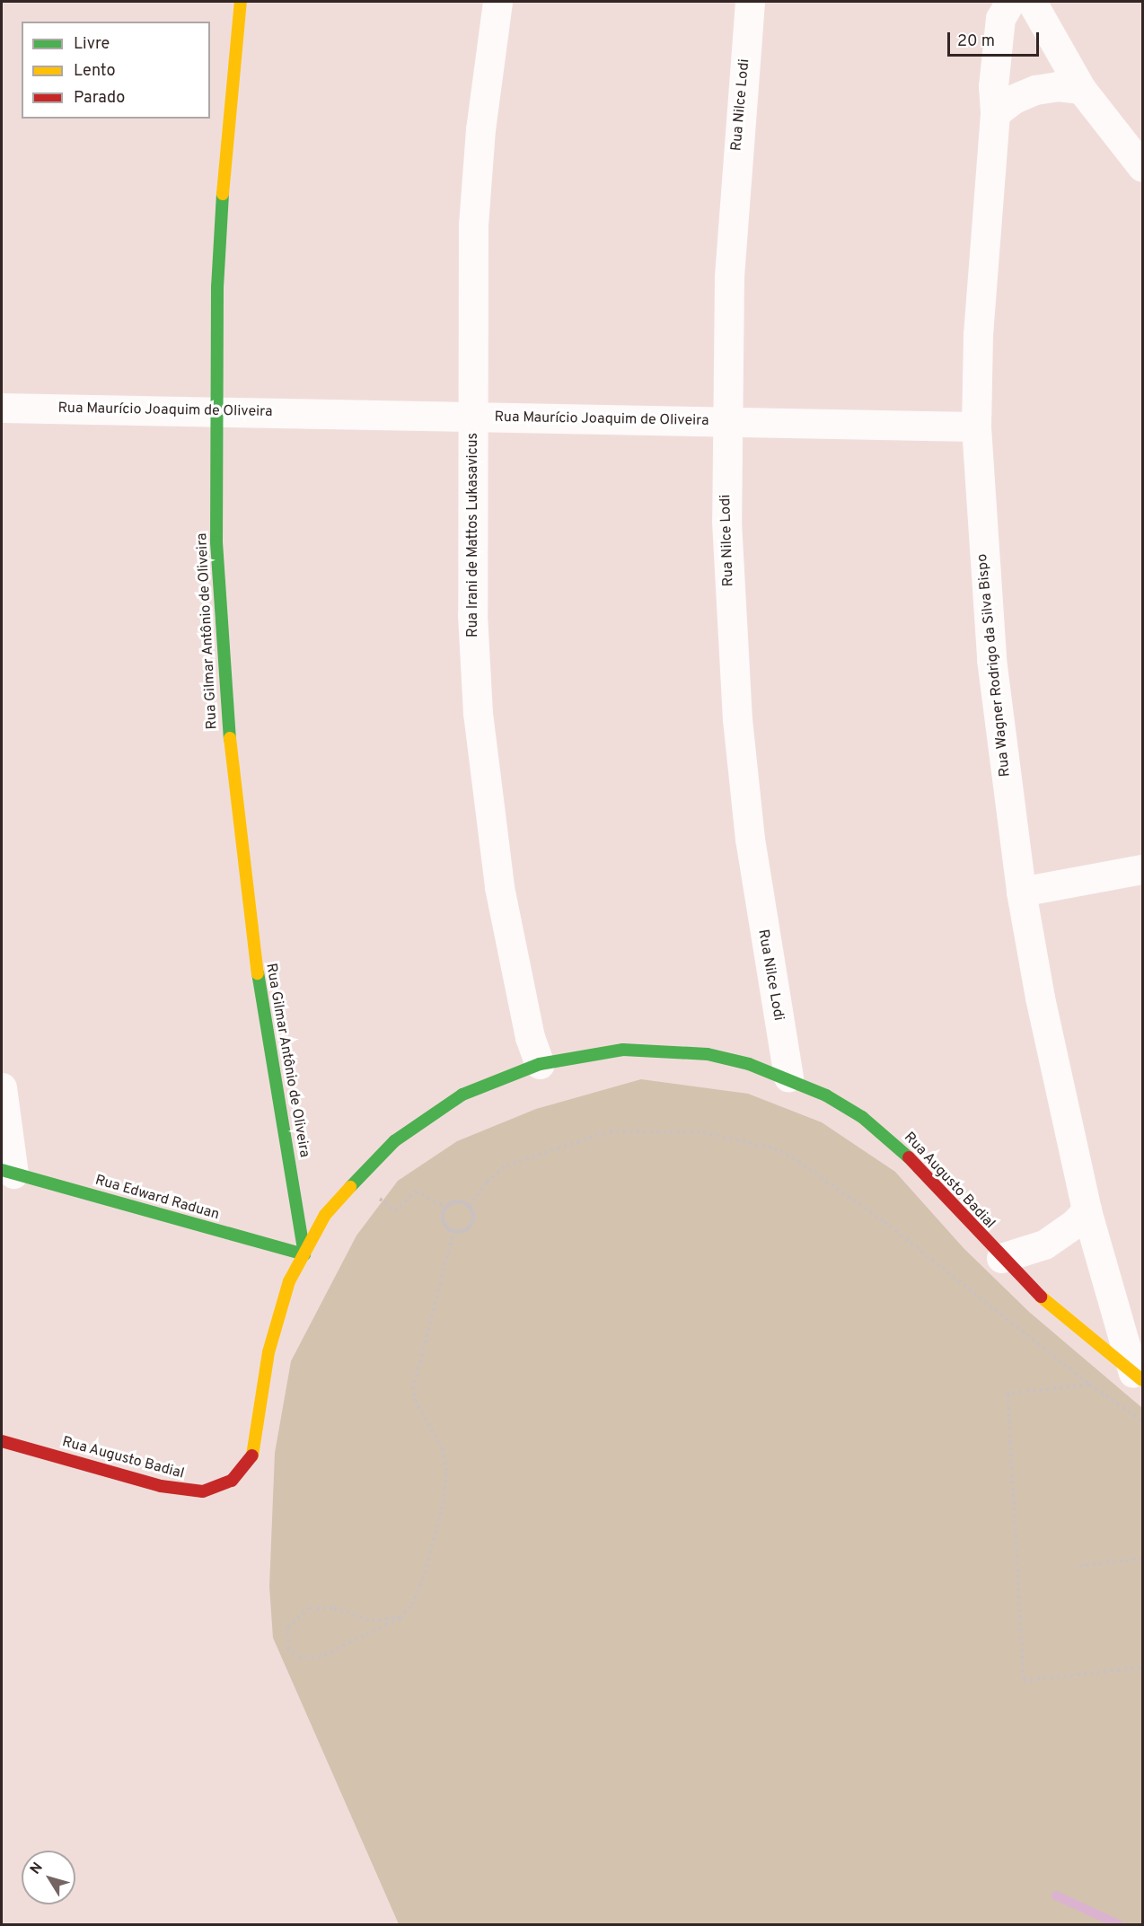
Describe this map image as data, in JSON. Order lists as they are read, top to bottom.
{
  "streets": {
    "street": [
      "Rua Nilce Lodi",
      "Rua Maurício Joaquim de Oliveira",
      "Rua Irani de Mattos Lukasavicus",
      "Rua Gilmar Antônio de Oliveira",
      "Rua Wagner Rodrigo da Silva Bispo",
      "Rua Augusto Badial",
      "Rua Edward Raduan"
    ]
  },
  "crossings": [
    ["Rua Nilce Lodi", "Rua Maurício Joaquim de Oliveira"],
    ["Rua Nilce Lodi", "Rua Augusto Badial"],
    ["Rua Maurício Joaquim de Oliveira", "Rua Irani de Mattos Lukasavicus"],
    ["Rua Maurício Joaquim de Oliveira", "Rua Gilmar Antônio de Oliveira"],
    ["Rua Maurício Joaquim de Oliveira", "Rua Wagner Rodrigo da Silva Bispo"],
    ["Rua Irani de Mattos Lukasavicus", "Rua Augusto Badial"],
    ["Rua Gilmar Antônio de Oliveira", "Rua Augusto Badial"],
    ["Rua Gilmar Antônio de Oliveira", "Rua Edward Raduan"],
    ["Rua Wagner Rodrigo da Silva Bispo", "Rua Augusto Badial"],
    ["Rua Augusto Badial", "Rua Edward Raduan"]
  ],
  "legend": ["Livre", "Lento", "Parado"],
  "scale_bar": "20 m",
  "north": "top left"
}
